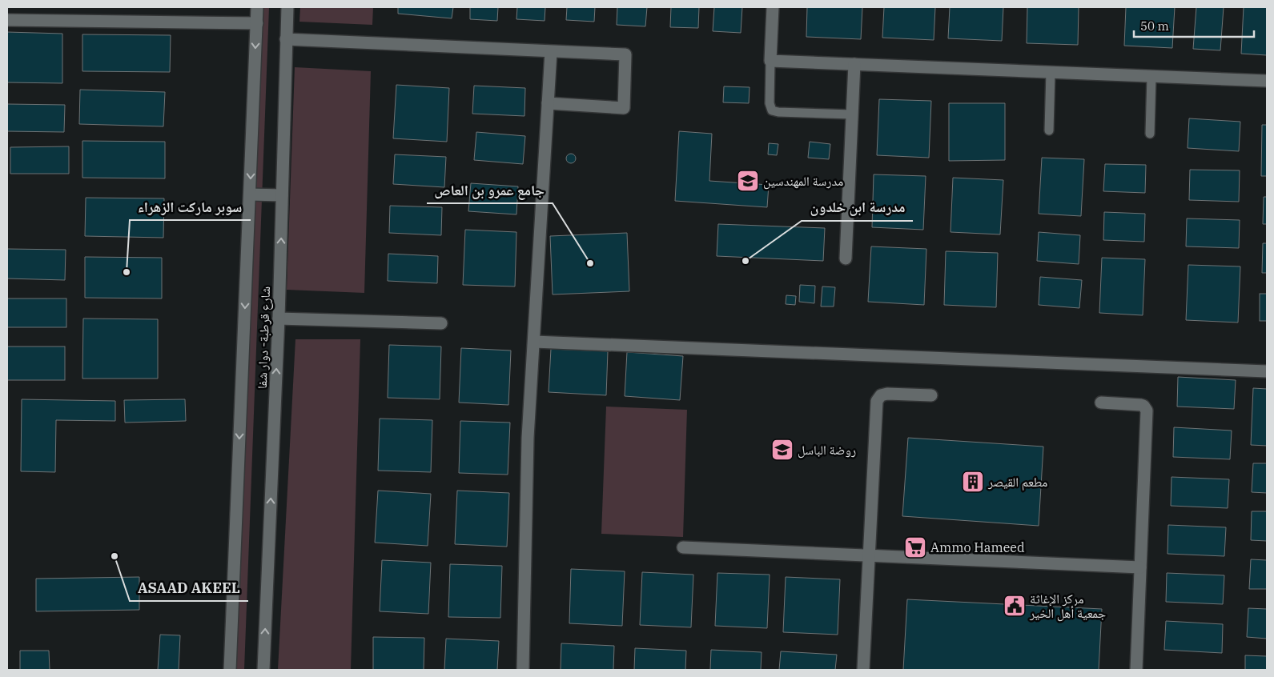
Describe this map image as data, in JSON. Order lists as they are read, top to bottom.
{
  "streets": {
    "street": ["شارع قرطبة- دوار شفا"]
  },
  "places": {
    "school or university": ["مدرسة المهندسين", "روضة الباسل"],
    "other": [
      "مدرسة ابن خلدون",
      "جامع عمرو بن العاص",
      "سوبر ماركت الزهراء",
      "ASAAD AKEEL"
    ],
    "building": ["مطعم القيصر"],
    "supermarket": ["Ammo Hameed"],
    "public building": ["مركز الإغاثة جمعية أهل الخير"]
  },
  "scale_bar": "50 m"
}
